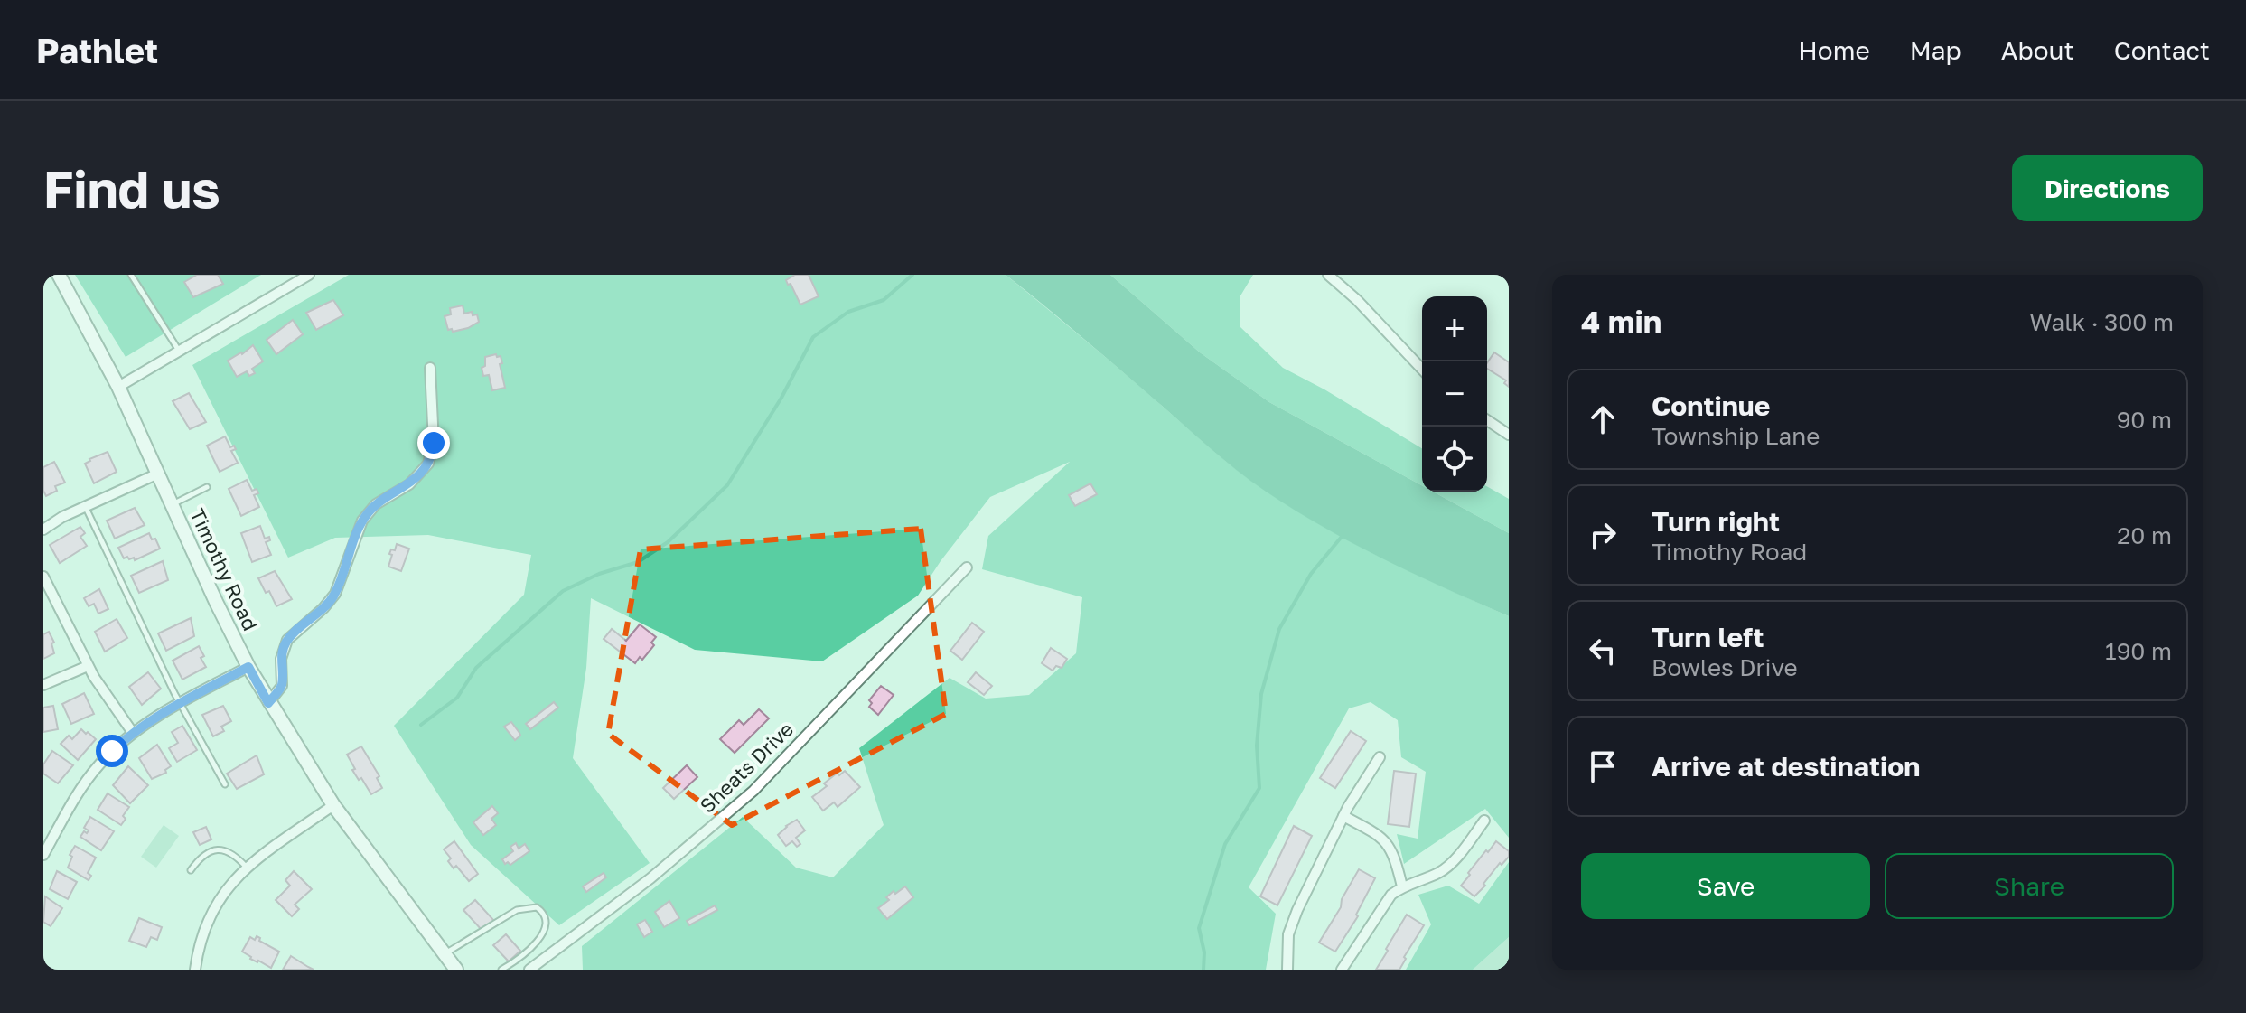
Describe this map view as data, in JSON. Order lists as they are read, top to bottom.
{
  "streets": {
    "main road": ["Timothy Road"],
    "street": ["Sheats Drive"]
  },
  "page": {
    "header": "Pathlet",
    "nav": [
      "Home",
      "Map",
      "About",
      "Contact"
    ],
    "buttons": [
      "Directions",
      ["Save", "Share"]
    ],
    "title": "Find us",
    "heading": ["4 min", "Walk · 300 m"],
    "map_buttons": ["+", "−"],
    "list": [
      ["Continue", "Township Lane", "90 m"],
      ["Turn right", "Timothy Road", "20 m"],
      ["Turn left", "Bowles Drive", "190 m"],
      "Arrive at destination"
    ]
  }
}
